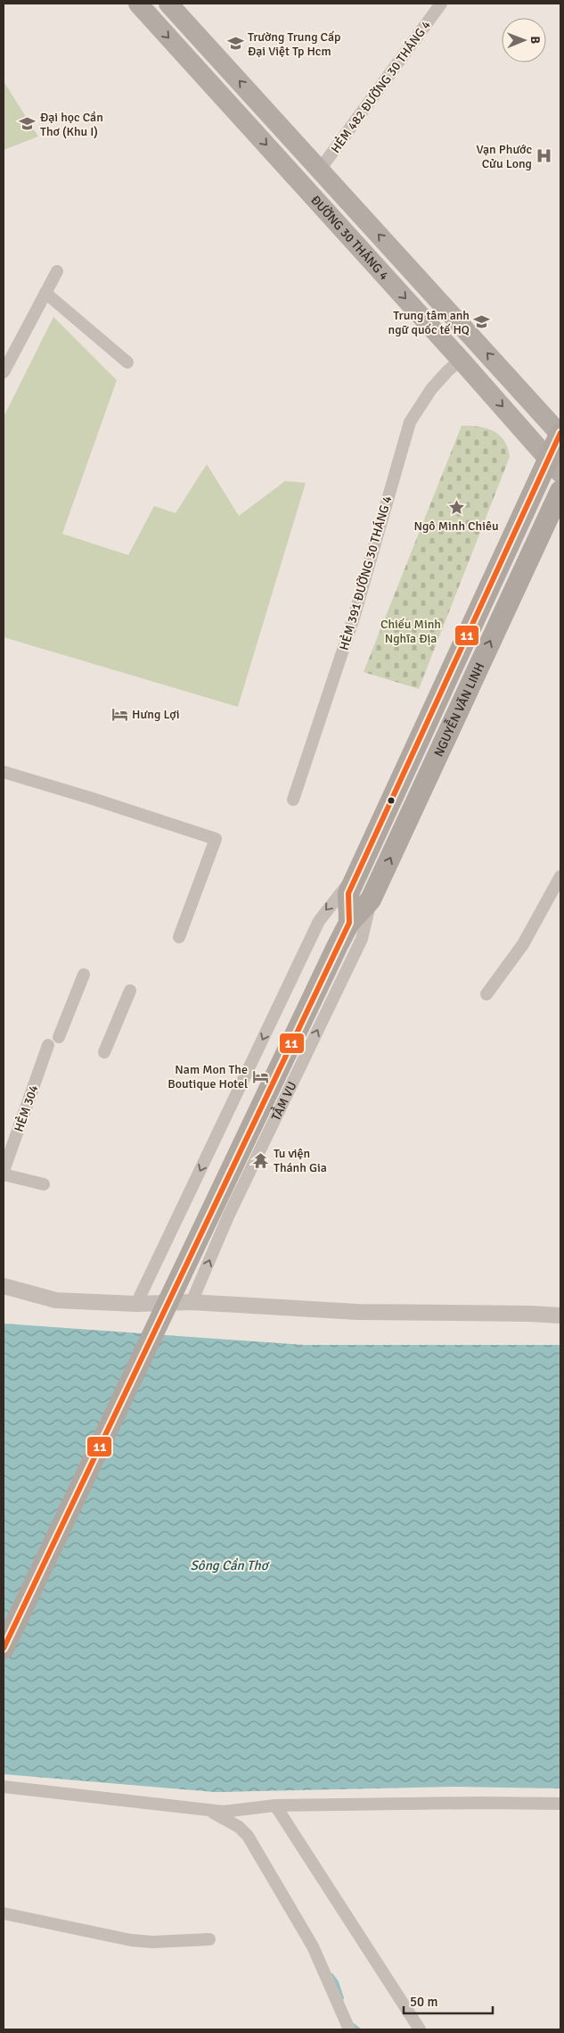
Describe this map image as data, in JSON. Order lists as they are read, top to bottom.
{
  "streets": {
    "highway": ["NGUYỄN VĂN LINH"],
    "main road": ["ĐƯỜNG 30 THÁNG 4"],
    "street": [
      "HẺM 482 ĐƯỜNG 30 THÁNG 4",
      "HẺM 391 ĐƯỜNG 30 THÁNG 4",
      "TẦM VU",
      "HẺM 304"
    ]
  },
  "crossings": [
    ["HẺM 482 ĐƯỜNG 30 THÁNG 4", "ĐƯỜNG 30 THÁNG 4"],
    ["ĐƯỜNG 30 THÁNG 4", "HẺM 391 ĐƯỜNG 30 THÁNG 4"],
    ["ĐƯỜNG 30 THÁNG 4", "NGUYỄN VĂN LINH"],
    ["NGUYỄN VĂN LINH", "TẦM VU"]
  ],
  "water": ["Sông Cần Thơ"],
  "parks": ["Chiếu Minh Nghĩa Địa"],
  "places": {
    "school or university": ["Trường Trung Cấp Đại Việt Tp Hcm", "Đại học Cần Thơ (Khu I)", "Trung tâm anh ngữ quốc tế HQ"],
    "hospital": ["Vạn Phước Cửu Long"],
    "place": ["Ngô Minh Chiêu"],
    "hotel": ["Hưng Lợi", "Nam Mon The Boutique Hotel"],
    "temple": ["Tu viện Thánh Gia"]
  },
  "lines": ["transit line 11"],
  "scale_bar": "50 m",
  "north": "right"
}
